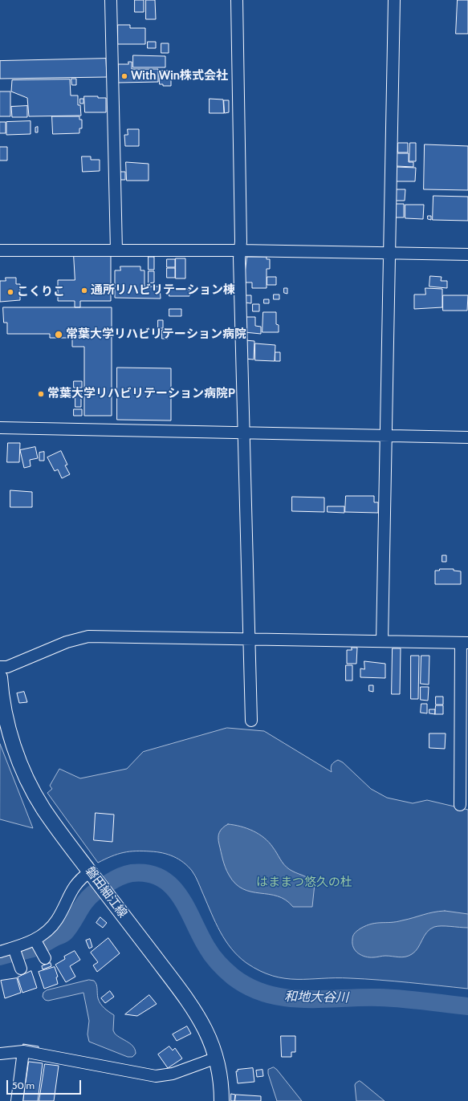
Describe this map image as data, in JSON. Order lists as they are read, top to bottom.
{
  "streets": {
    "main road": ["磐田細江線"]
  },
  "water": ["和地大谷川"],
  "parks": ["はままつ悠久の杜"],
  "places": [
    "With Win株式会社",
    "通所リハビリテーション棟",
    "こくりこ",
    "常葉大学リハビリテーション病院",
    "常葉大学リハビリテーション病院P"
  ],
  "scale_bar": "50 m"
}
